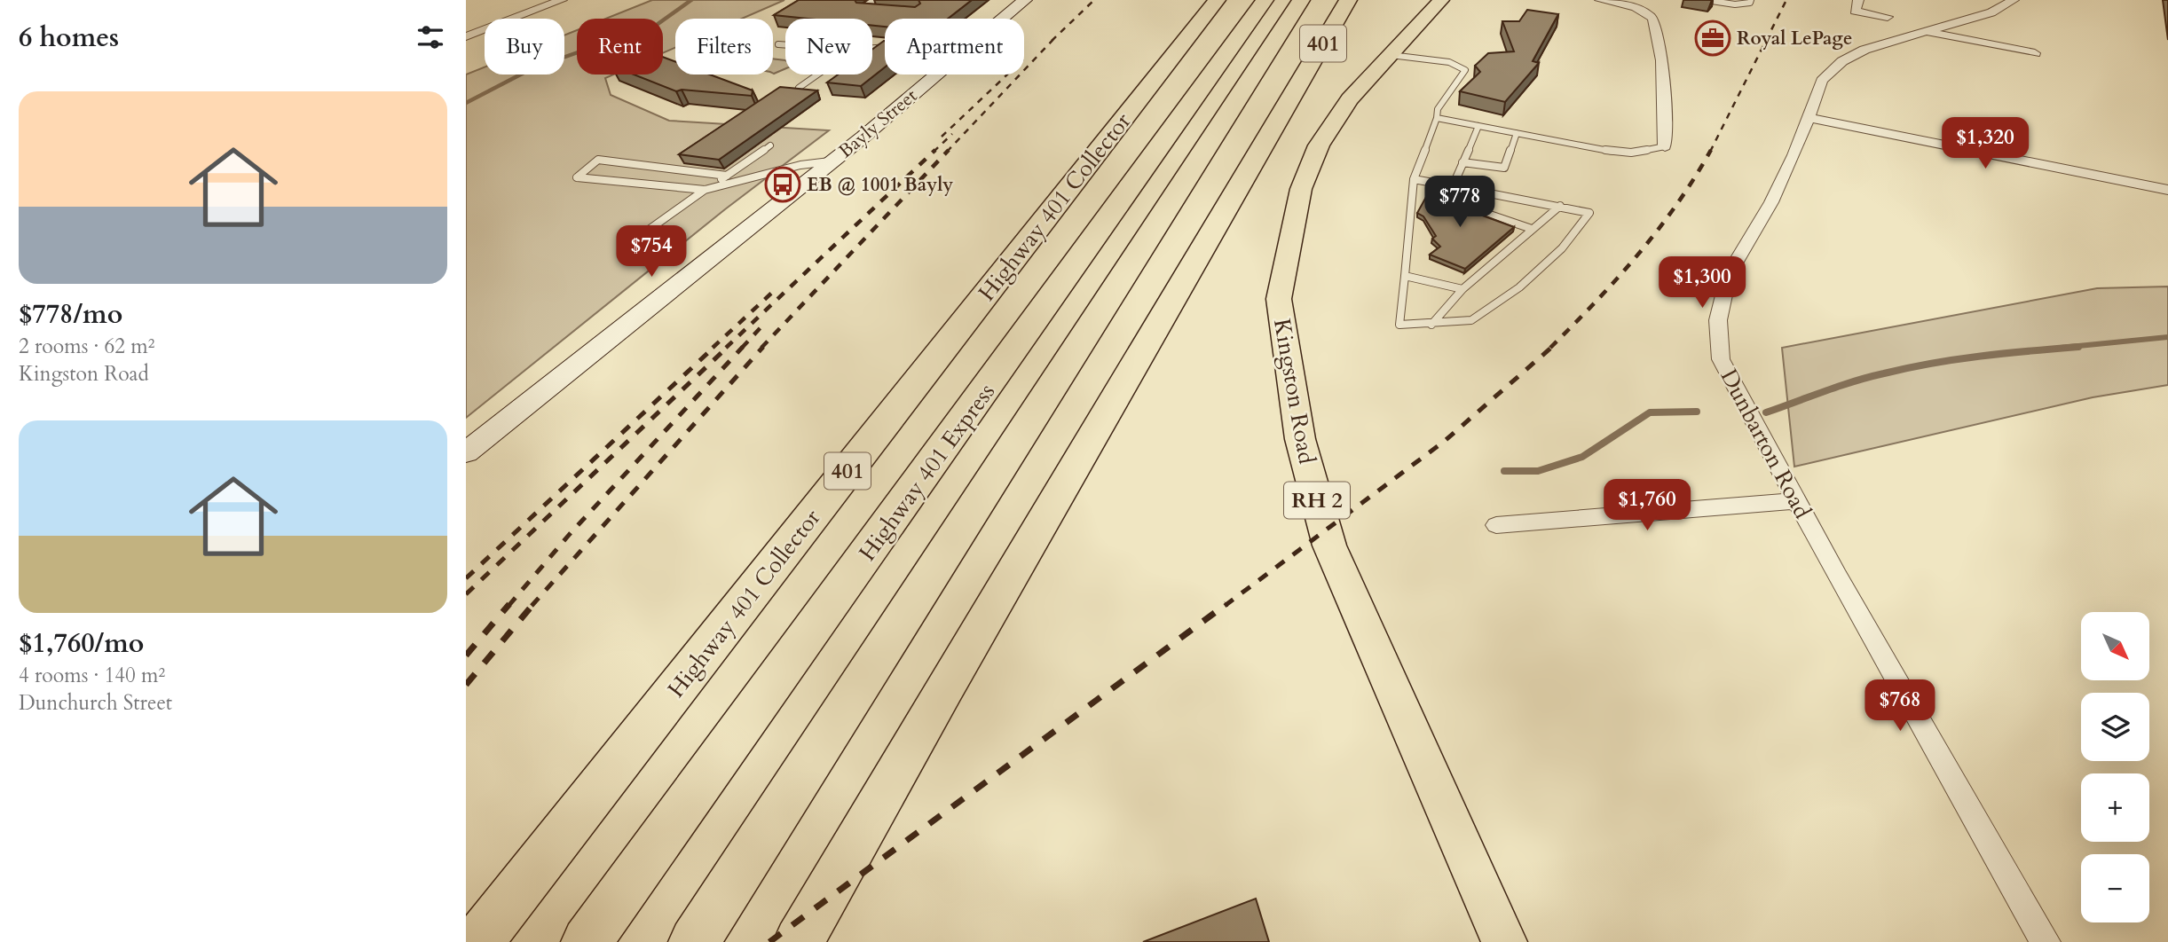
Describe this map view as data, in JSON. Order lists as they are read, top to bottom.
{
  "streets": {
    "highway": ["401", "Highway 401 Collector", "Highway 401 Express"],
    "main road": ["Bayly Street", "Kingston Road", "RH 2"],
    "street": ["Dunbarton Road"]
  },
  "places": {
    "office": ["Royal LePage"],
    "bus stop": ["EB @ 1001 Bayly"]
  },
  "north": "bottom right",
  "page": {
    "heading": "6 homes",
    "chip": [
      "Buy",
      "Rent",
      "Filters",
      "New",
      "Apartment"
    ],
    "list": [
      {
        "name": "$778/mo",
        "note": "2 rooms · 62 m² · Kingston Road"
      },
      {
        "name": "$1,760/mo",
        "note": "4 rooms · 140 m² · Dunchurch Street"
      }
    ],
    "price": [
      "$1,320",
      "$778",
      "$754",
      "$1,300",
      "$1,760",
      "$768"
    ],
    "map_buttons": ["+", "−"]
  }
}
